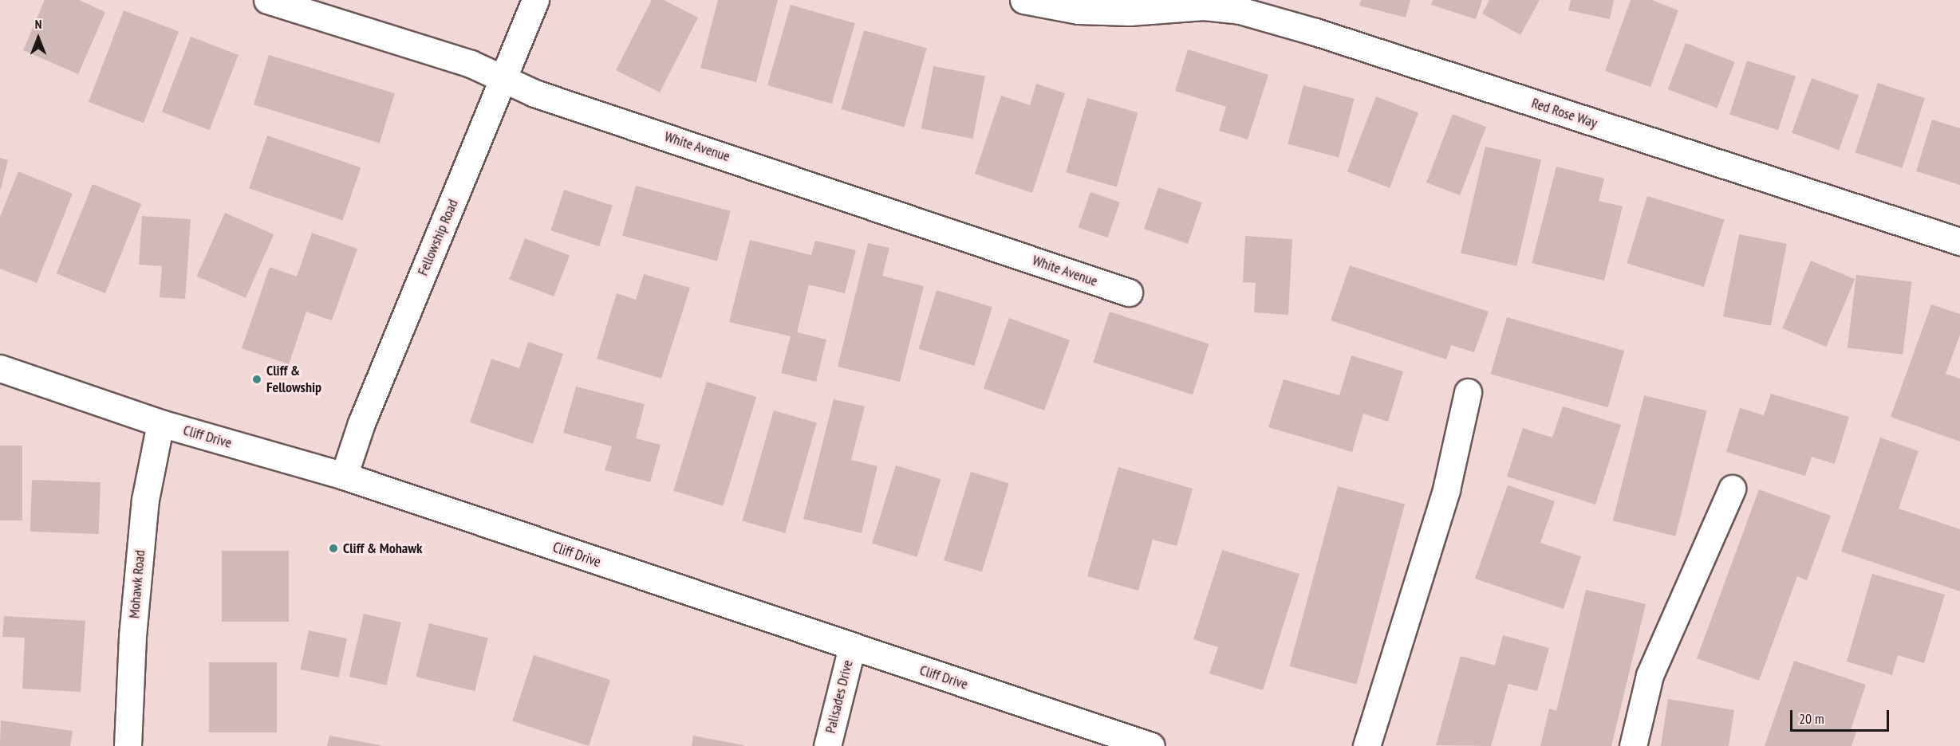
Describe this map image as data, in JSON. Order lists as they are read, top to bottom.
{
  "streets": {
    "street": [
      "Red Rose Way",
      "White Avenue",
      "Fellowship Road",
      "Cliff Drive",
      "Mohawk Road",
      "Palisades Drive"
    ]
  },
  "crossings": [
    ["White Avenue", "Fellowship Road"],
    ["Fellowship Road", "Cliff Drive"],
    ["Cliff Drive", "Mohawk Road"],
    ["Cliff Drive", "Palisades Drive"]
  ],
  "places": ["Cliff & Fellowship", "Cliff & Mohawk"],
  "scale_bar": "20 m",
  "north": "top"
}
